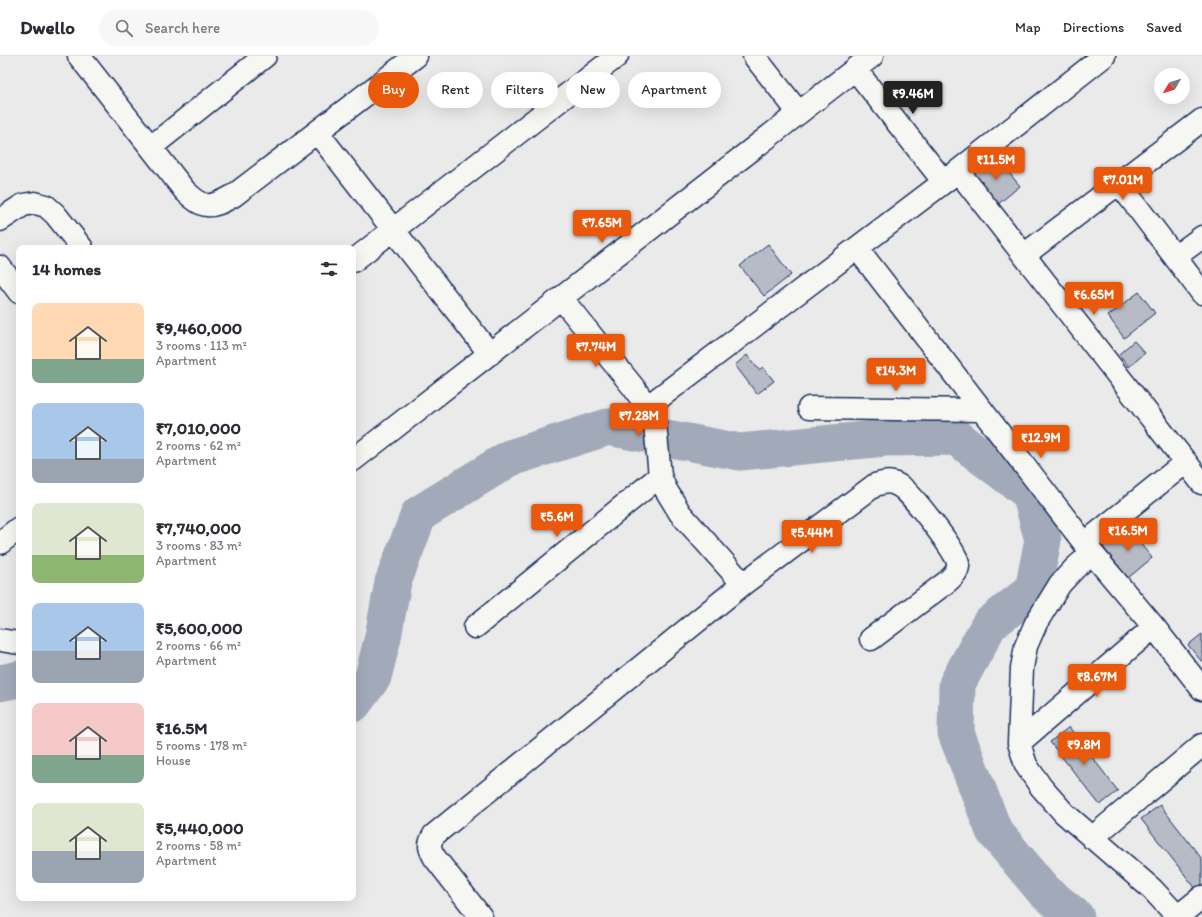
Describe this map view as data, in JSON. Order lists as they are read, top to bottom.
{
  "north": "bottom left",
  "page": {
    "header": "Dwello",
    "search": "Search here",
    "nav": ["Map", "Directions", "Saved"],
    "chip": [
      "Buy",
      "Rent",
      "Filters",
      "New",
      "Apartment"
    ],
    "price": [
      "₹9.46M",
      "₹11.5M",
      "₹7.01M",
      "₹7.65M",
      "₹6.65M",
      "₹7.74M",
      "₹14.3M",
      "₹7.28M",
      "₹12.9M",
      "₹5.6M",
      "₹16.5M",
      "₹5.44M",
      "₹8.67M",
      "₹9.8M"
    ],
    "heading": "14 homes",
    "list": [
      {
        "name": "₹9,460,000",
        "note": "3 rooms · 113 m² · Apartment"
      },
      {
        "name": "₹7,010,000",
        "note": "2 rooms · 62 m² · Apartment"
      },
      {
        "name": "₹7,740,000",
        "note": "3 rooms · 83 m² · Apartment"
      },
      {
        "name": "₹5,600,000",
        "note": "2 rooms · 66 m² · Apartment"
      },
      {
        "name": "₹16.5M",
        "note": "5 rooms · 178 m² · House"
      },
      {
        "name": "₹5,440,000",
        "note": "2 rooms · 58 m² · Apartment"
      }
    ]
  }
}
